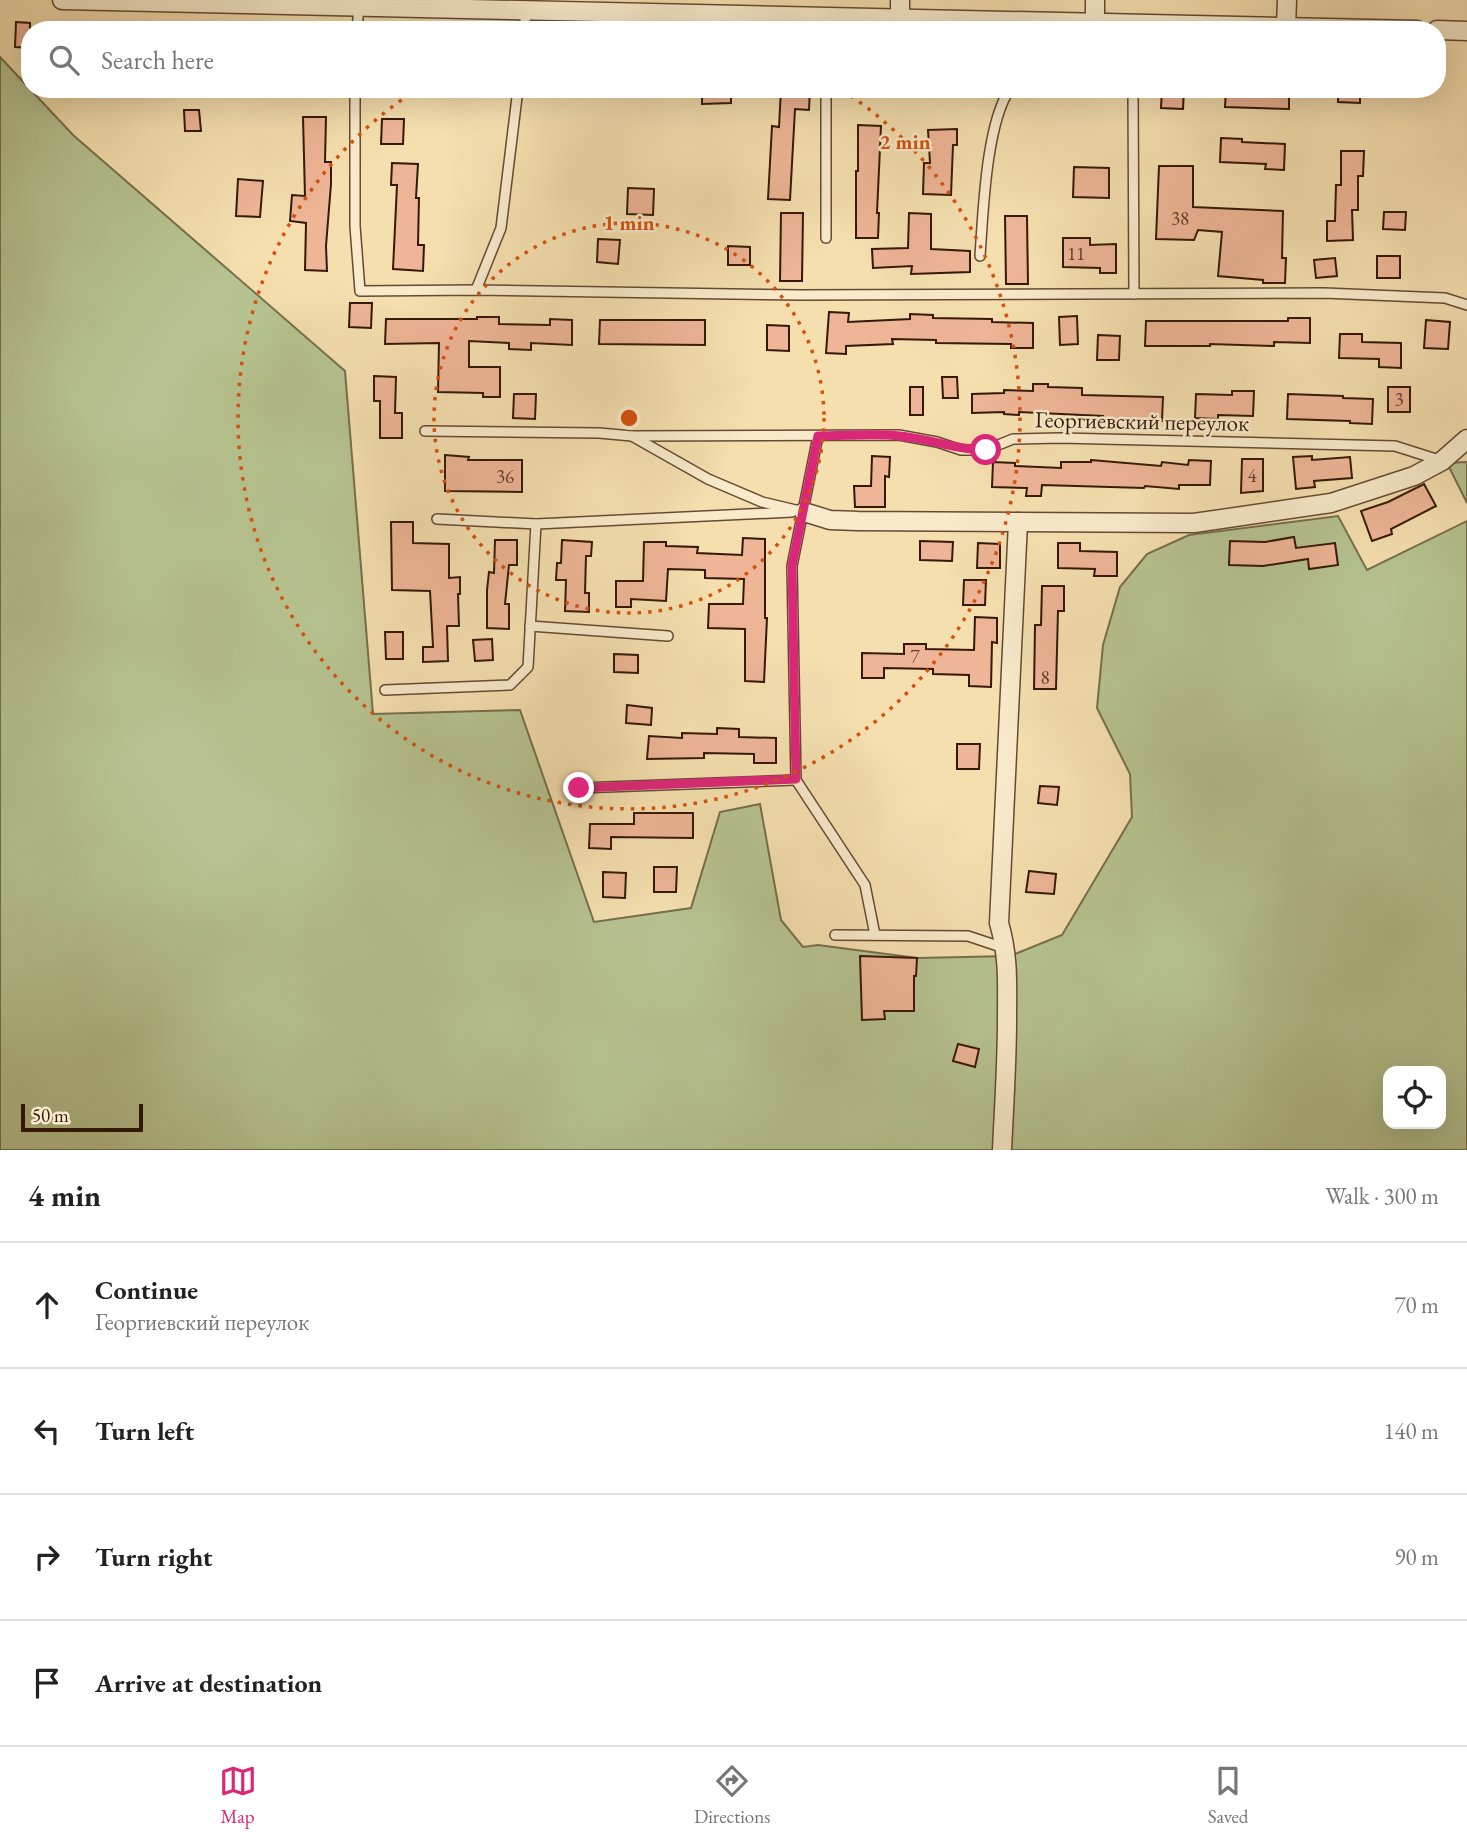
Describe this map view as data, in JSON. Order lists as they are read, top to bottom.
{
  "streets": {
    "lane": ["Георгиевский переулок"]
  },
  "house_numbers": [
    "38",
    "11",
    "3",
    "4",
    "36",
    "7",
    "8"
  ],
  "scale_bar": "50 m",
  "page": {
    "search": "Search here",
    "scale": "50 m",
    "heading": ["4 min", "Walk · 300 m"],
    "list": [
      ["Continue", "Георгиевский переулок", "70 m"],
      ["Turn left", "140 m"],
      ["Turn right", "90 m"],
      "Arrive at destination"
    ],
    "nav": ["Map", "Directions", "Saved"]
  },
  "rings": ["2 min", "1 min"]
}
